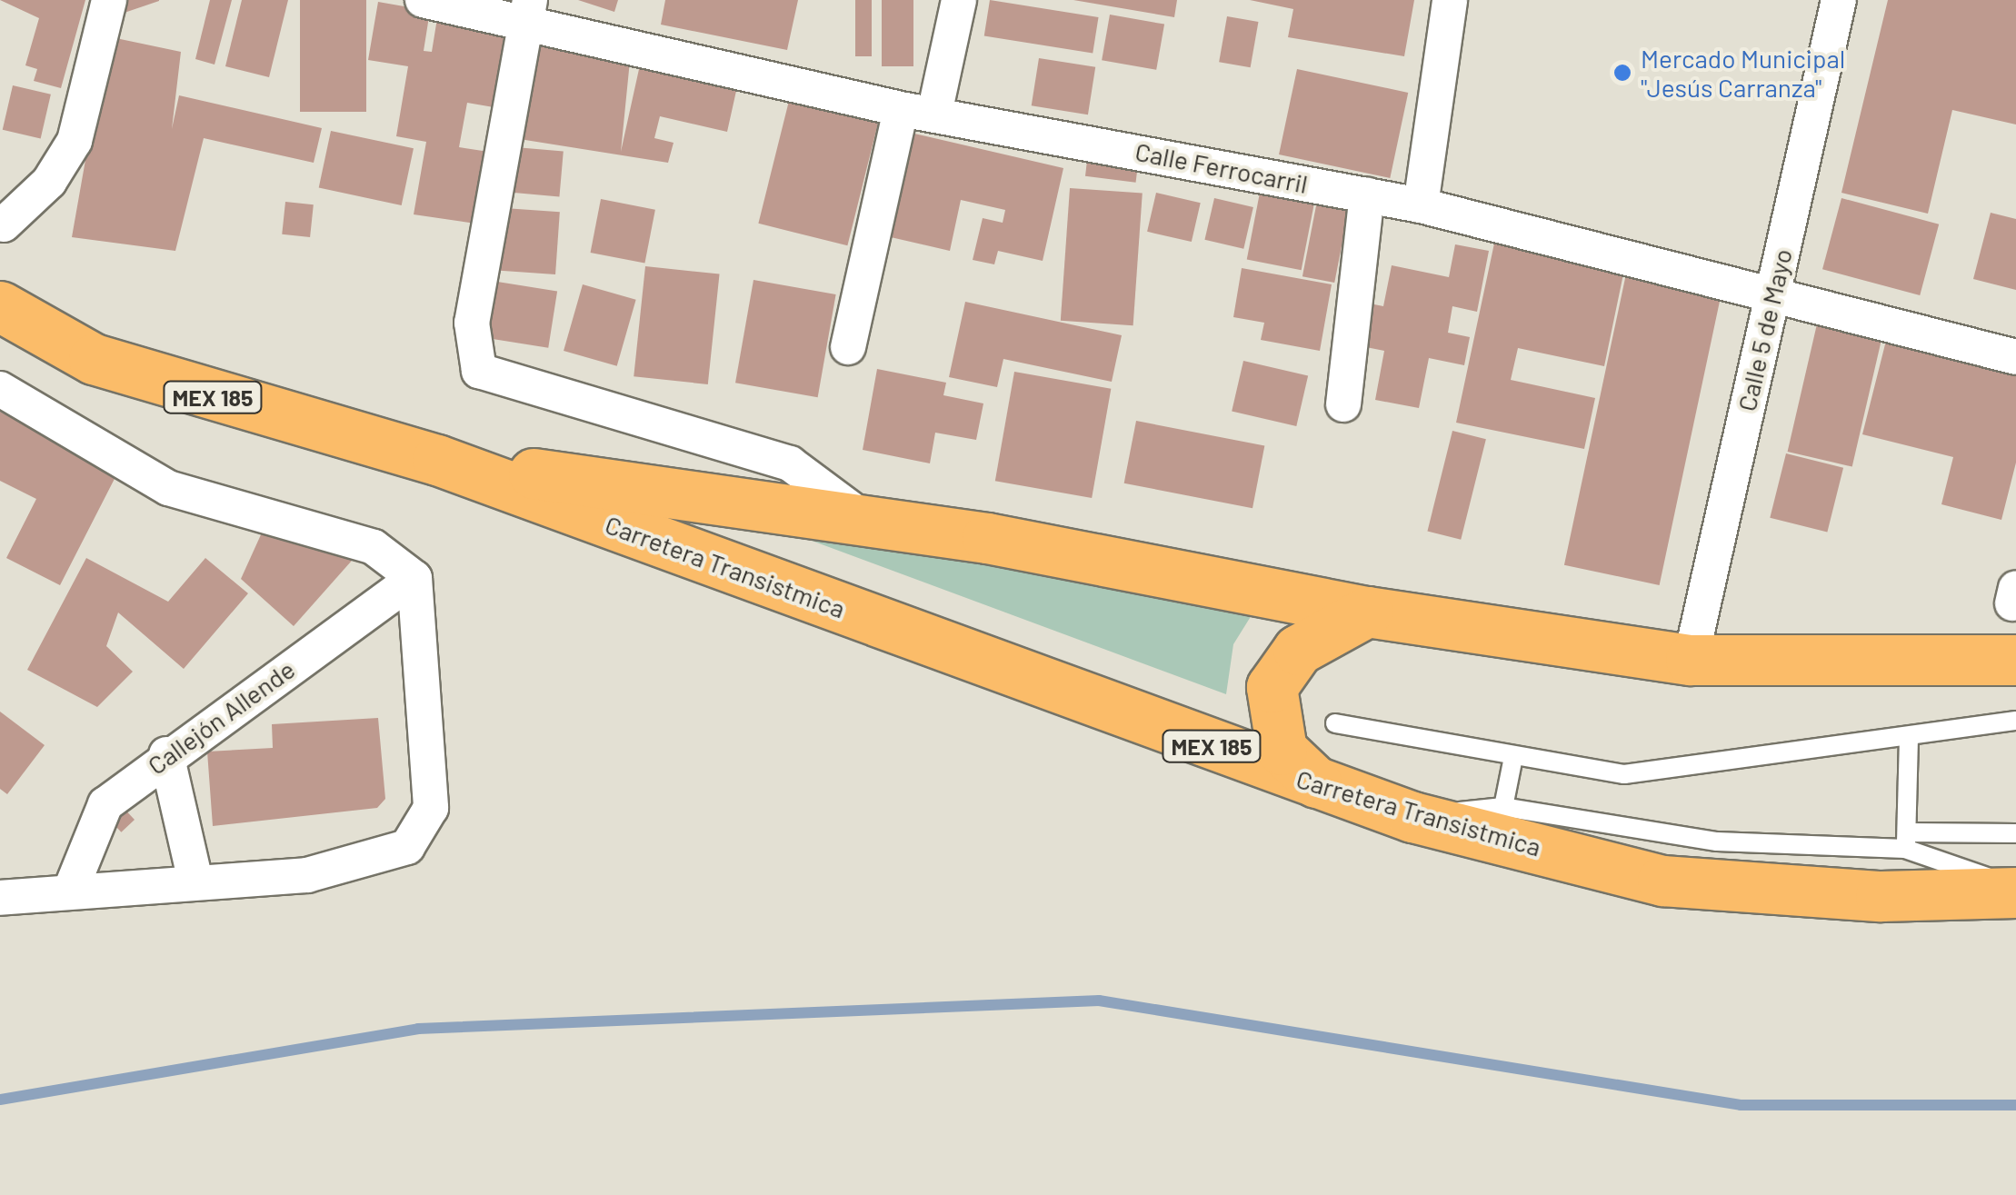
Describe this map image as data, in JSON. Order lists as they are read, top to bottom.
{
  "streets": {
    "main road": ["MEX 185", "Carretera Transistmica"],
    "street": ["Calle Ferrocarril", "Calle 5 de Mayo", "Callejón Allende"]
  },
  "crossings": [
    ["Calle Ferrocarril", "Calle 5 de Mayo"],
    ["Calle 5 de Mayo", "Carretera Transistmica"]
  ],
  "places": ["Mercado Municipal \"Jesús Carranza\""]
}
